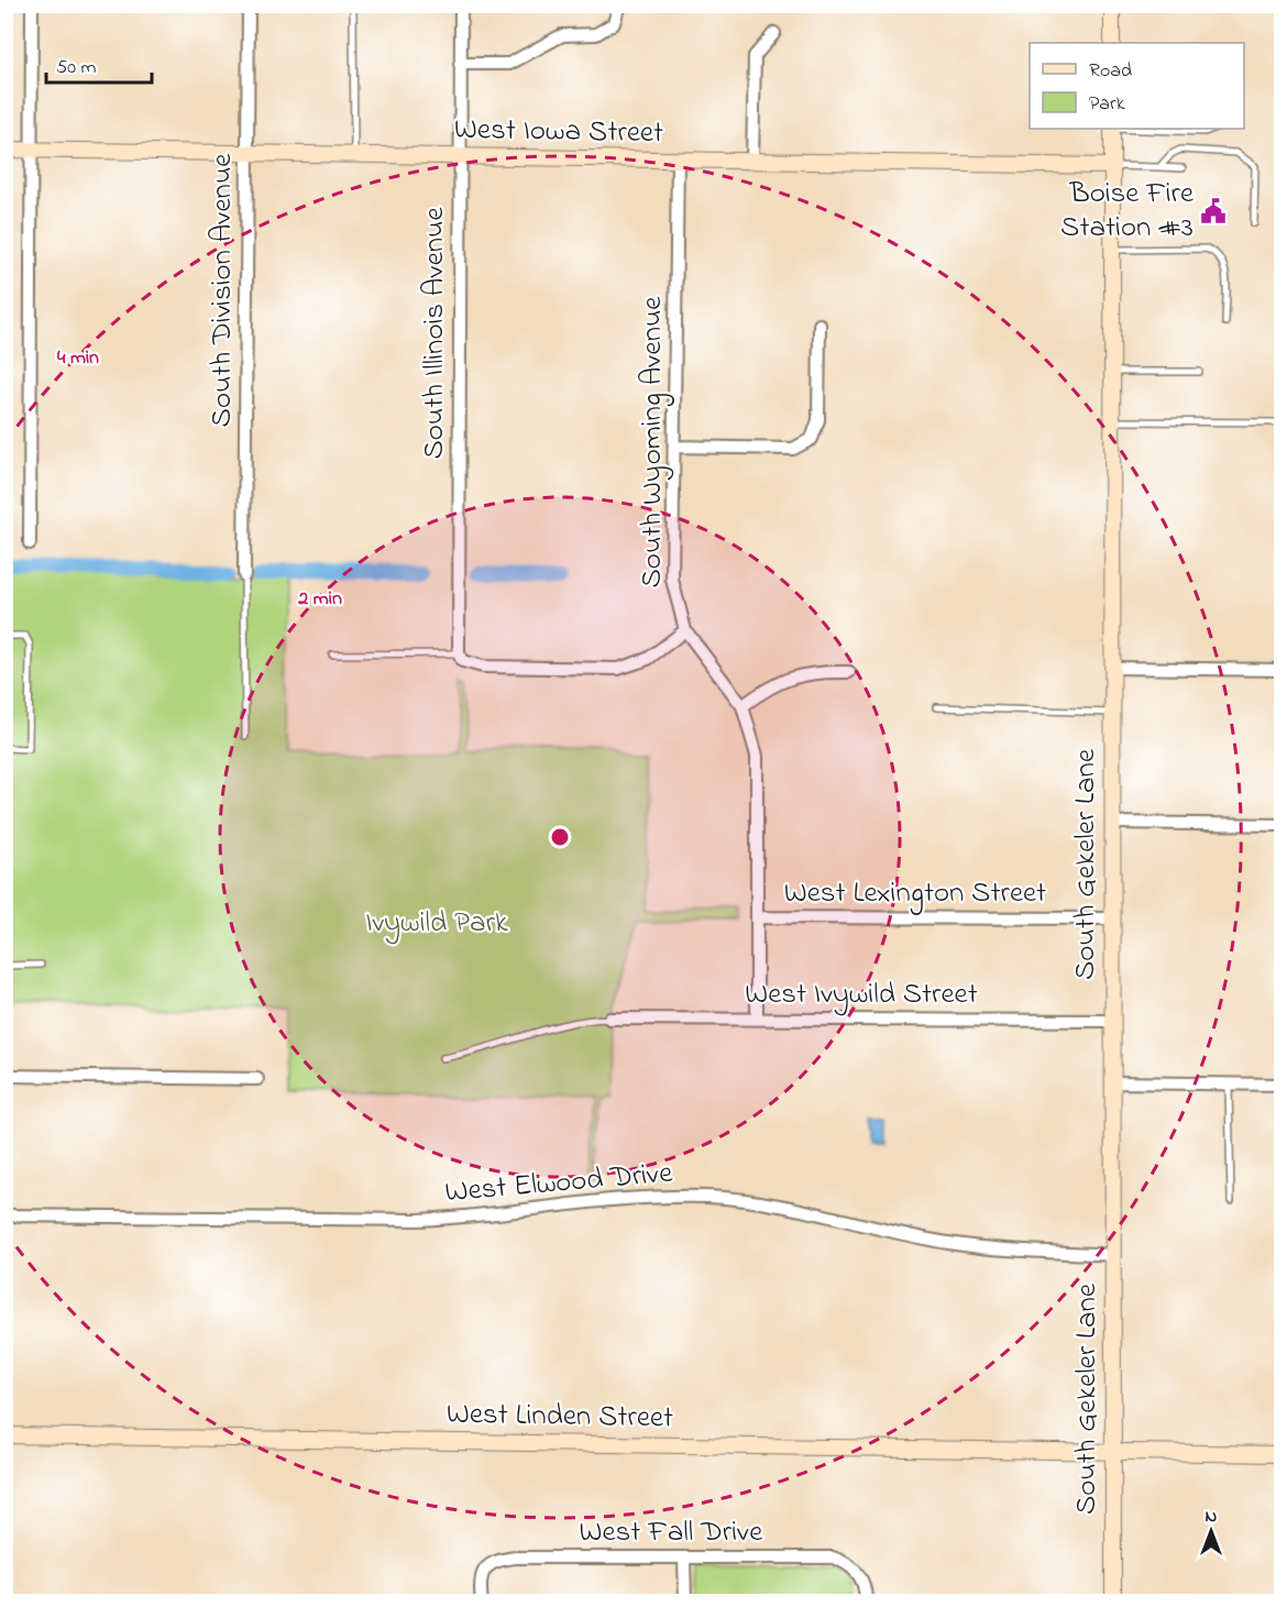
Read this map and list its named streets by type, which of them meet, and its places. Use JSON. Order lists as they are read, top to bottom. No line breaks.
{"streets":{"street":["West Iowa Street","South Division Avenue","South Illinois Avenue","South Wyoming Avenue","South Gekeler Lane","West Lexington Street","West Ivywild Street","West Elwood Drive","West Linden Street","West Fall Drive"]},"crossings":[["West Iowa Street","South Division Avenue"],["West Iowa Street","South Illinois Avenue"],["West Iowa Street","South Wyoming Avenue"],["West Iowa Street","South Gekeler Lane"],["South Wyoming Avenue","West Lexington Street"],["South Wyoming Avenue","West Ivywild Street"],["South Gekeler Lane","West Lexington Street"],["South Gekeler Lane","West Ivywild Street"],["South Gekeler Lane","West Elwood Drive"],["South Gekeler Lane","West Linden Street"]],"parks":["Ivywild Park"],"places":{"public building":["Boise Fire Station #3"]},"legend":["Road","Park"],"scale_bar":"50 m","north":"top","rings":["4 min","2 min"]}
